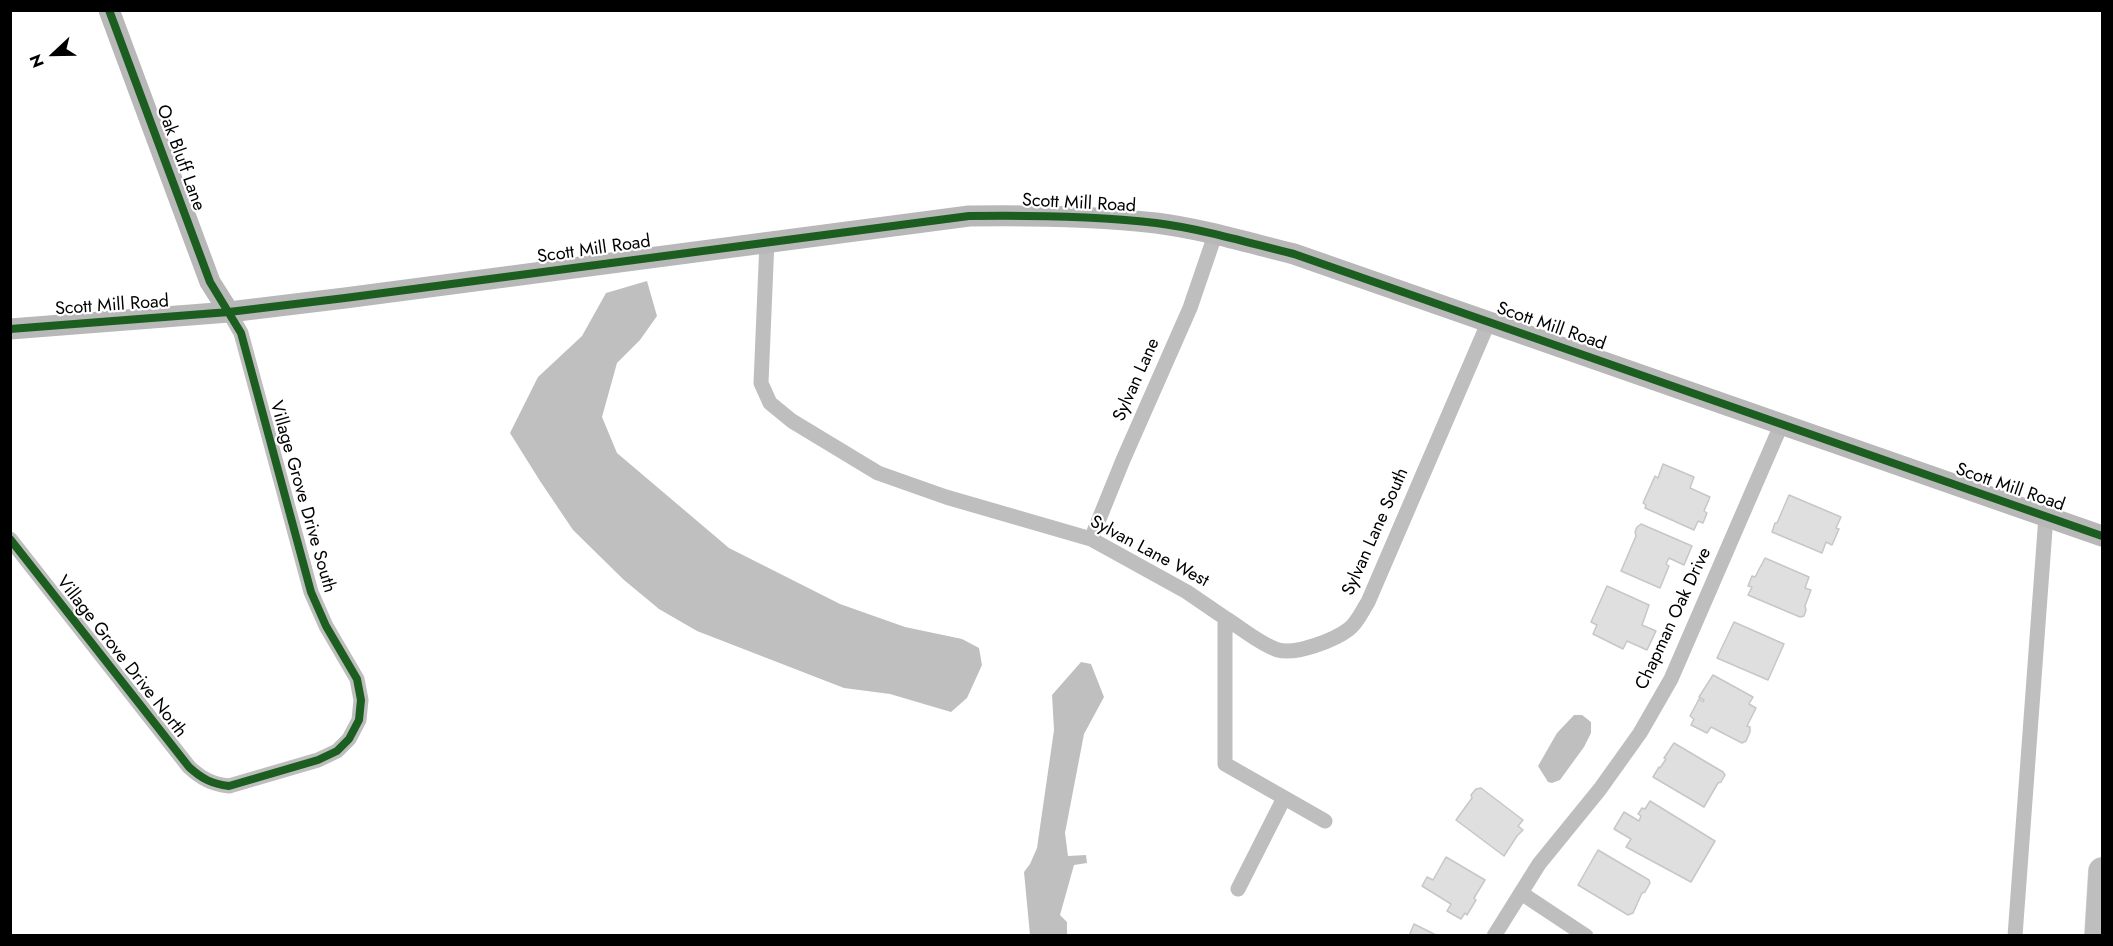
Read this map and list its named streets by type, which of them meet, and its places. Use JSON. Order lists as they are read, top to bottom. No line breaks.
{"streets":{"street":["Oak Bluff Lane","Scott Mill Road","Sylvan Lane","Village Grove Drive South","Sylvan Lane South","Sylvan Lane West","Chapman Oak Drive","Village Grove Drive North"]},"crossings":[["Oak Bluff Lane","Scott Mill Road"],["Oak Bluff Lane","Village Grove Drive South"],["Scott Mill Road","Sylvan Lane"],["Scott Mill Road","Village Grove Drive South"],["Scott Mill Road","Sylvan Lane South"],["Scott Mill Road","Sylvan Lane West"],["Scott Mill Road","Chapman Oak Drive"],["Sylvan Lane","Sylvan Lane West"],["Village Grove Drive South","Village Grove Drive North"],["Sylvan Lane South","Sylvan Lane West"]],"north":"left"}
